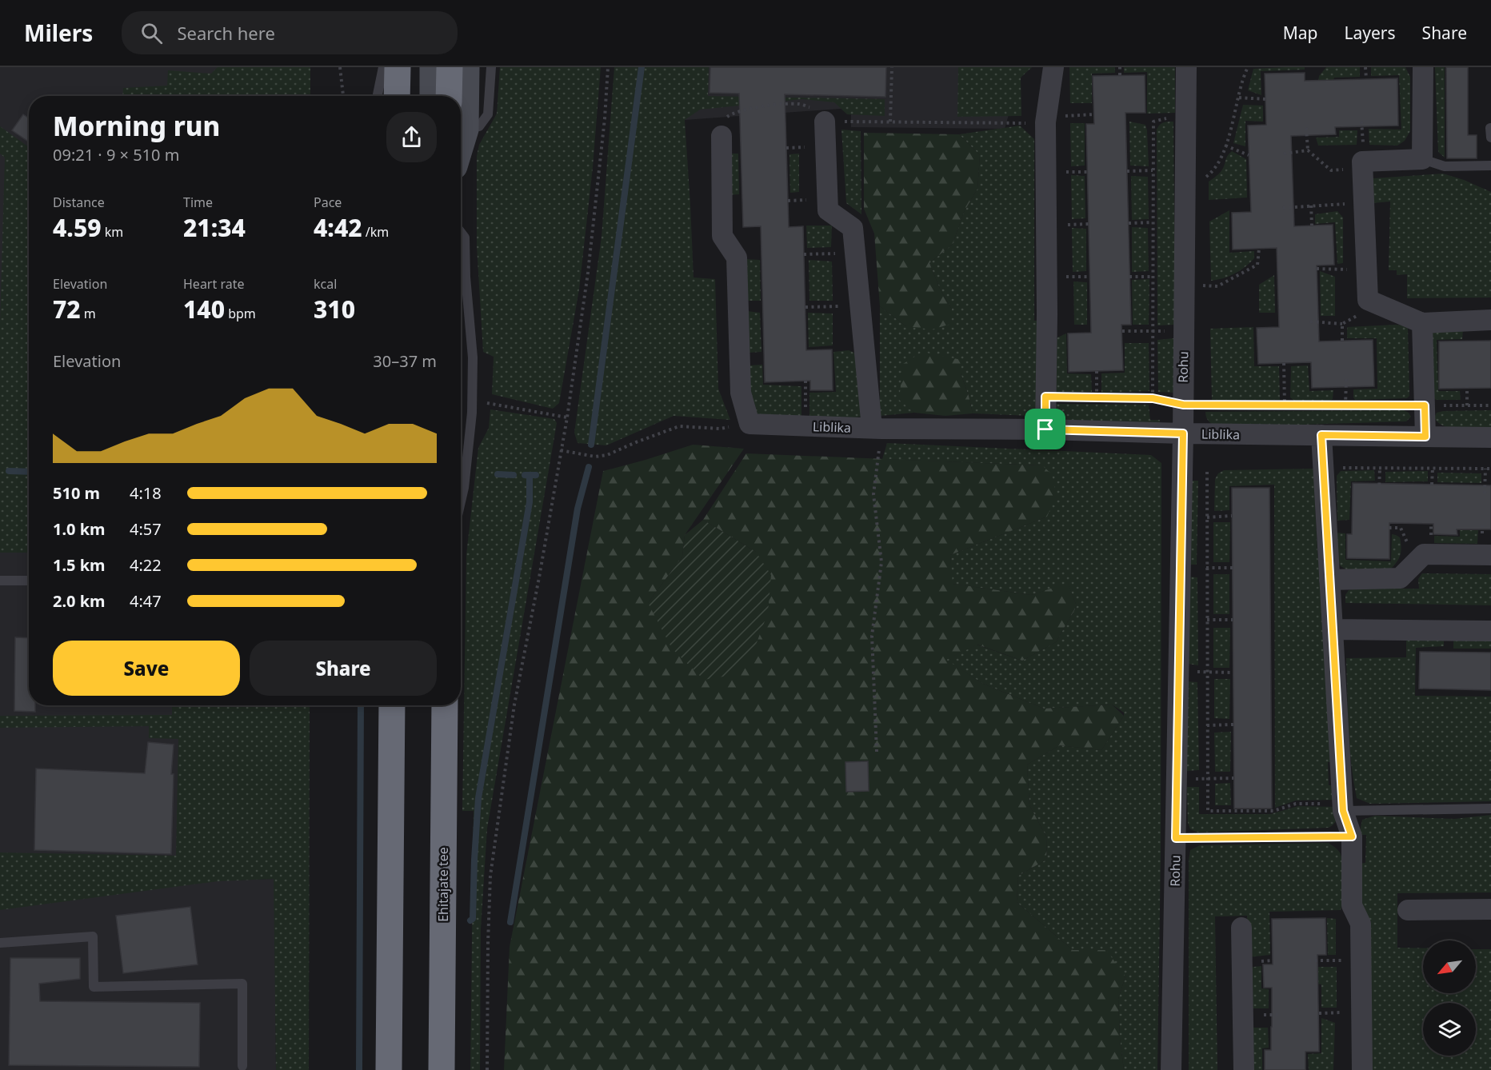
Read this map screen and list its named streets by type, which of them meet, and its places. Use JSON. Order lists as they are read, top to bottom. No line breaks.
{"streets":{"highway":["Ehitajate tee"],"street":["Rohu","Liblika"]},"crossings":[["Rohu","Liblika"]],"north":"bottom left","page":{"header":"Milers","search":"Search here","nav":["Map","Layers","Share"],"heading":["Morning run","09:21 · 9 × 510 m"],"stats":[["Distance","4.59 km"],["Time","21:34"],["Pace","4:42 /km"],["Elevation","72 m"],["Heart rate","140 bpm"],["kcal","310"]],"chart":["Elevation","30–37 m"],"list":[{"name":"510 m","note":"4:18"},{"name":"1.0 km","note":"4:57"},{"name":"1.5 km","note":"4:22"},{"name":"2.0 km","note":"4:47"}],"buttons":["Save","Share"]}}
